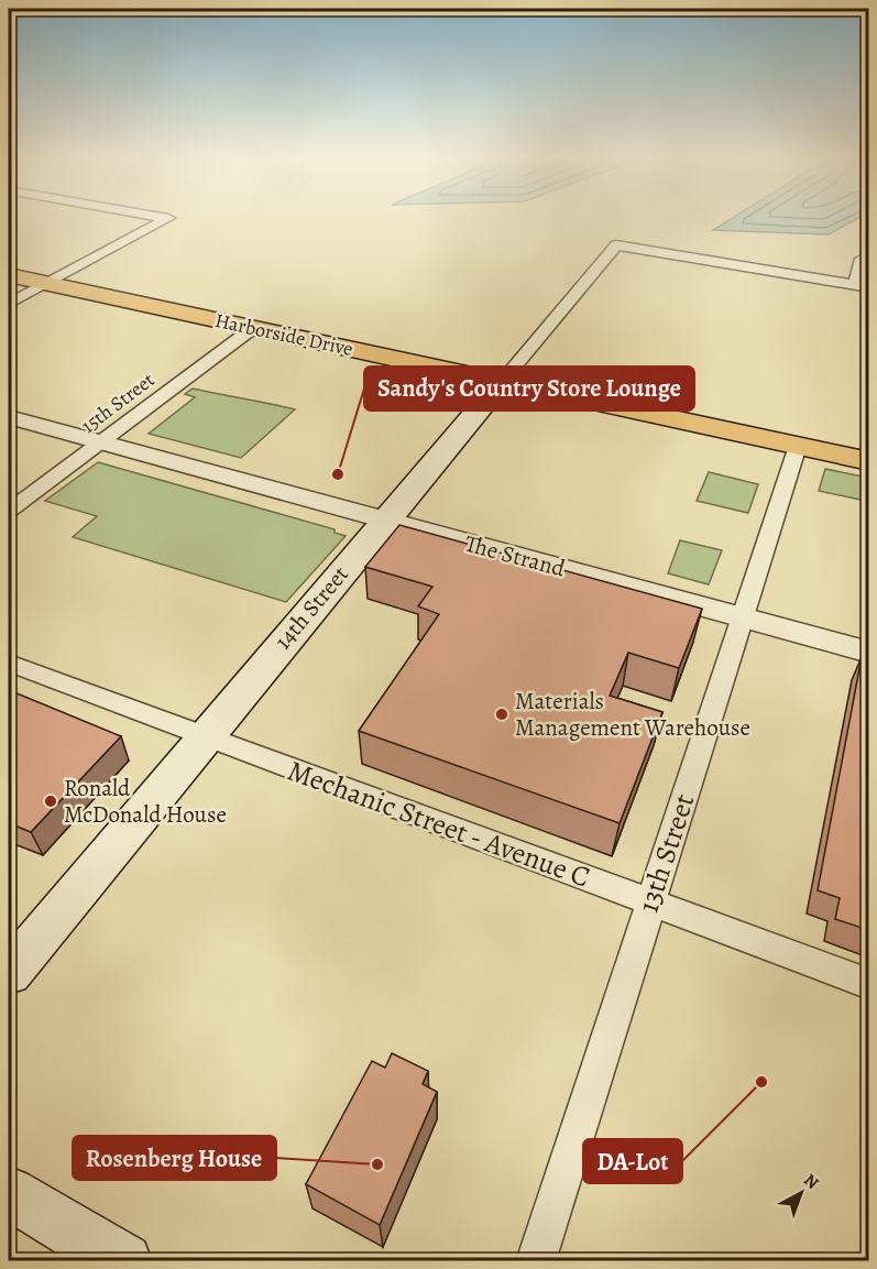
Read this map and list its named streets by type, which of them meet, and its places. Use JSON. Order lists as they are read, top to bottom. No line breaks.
{"streets":{"main road":["Harborside Drive","14th Street"],"street":["15th Street","The Strand","Mechanic Street - Avenue C","13th Street"]},"crossings":[["Harborside Drive","15th Street"],["Harborside Drive","14th Street"],["Harborside Drive","13th Street"],["15th Street","The Strand"],["The Strand","14th Street"],["The Strand","13th Street"],["14th Street","Mechanic Street - Avenue C"],["Mechanic Street - Avenue C","13th Street"]],"places":["Sandy's Country Store Lounge","Materials Management Warehouse","Ronald McDonald House","DA-Lot","Rosenberg House"],"north":"top right"}
